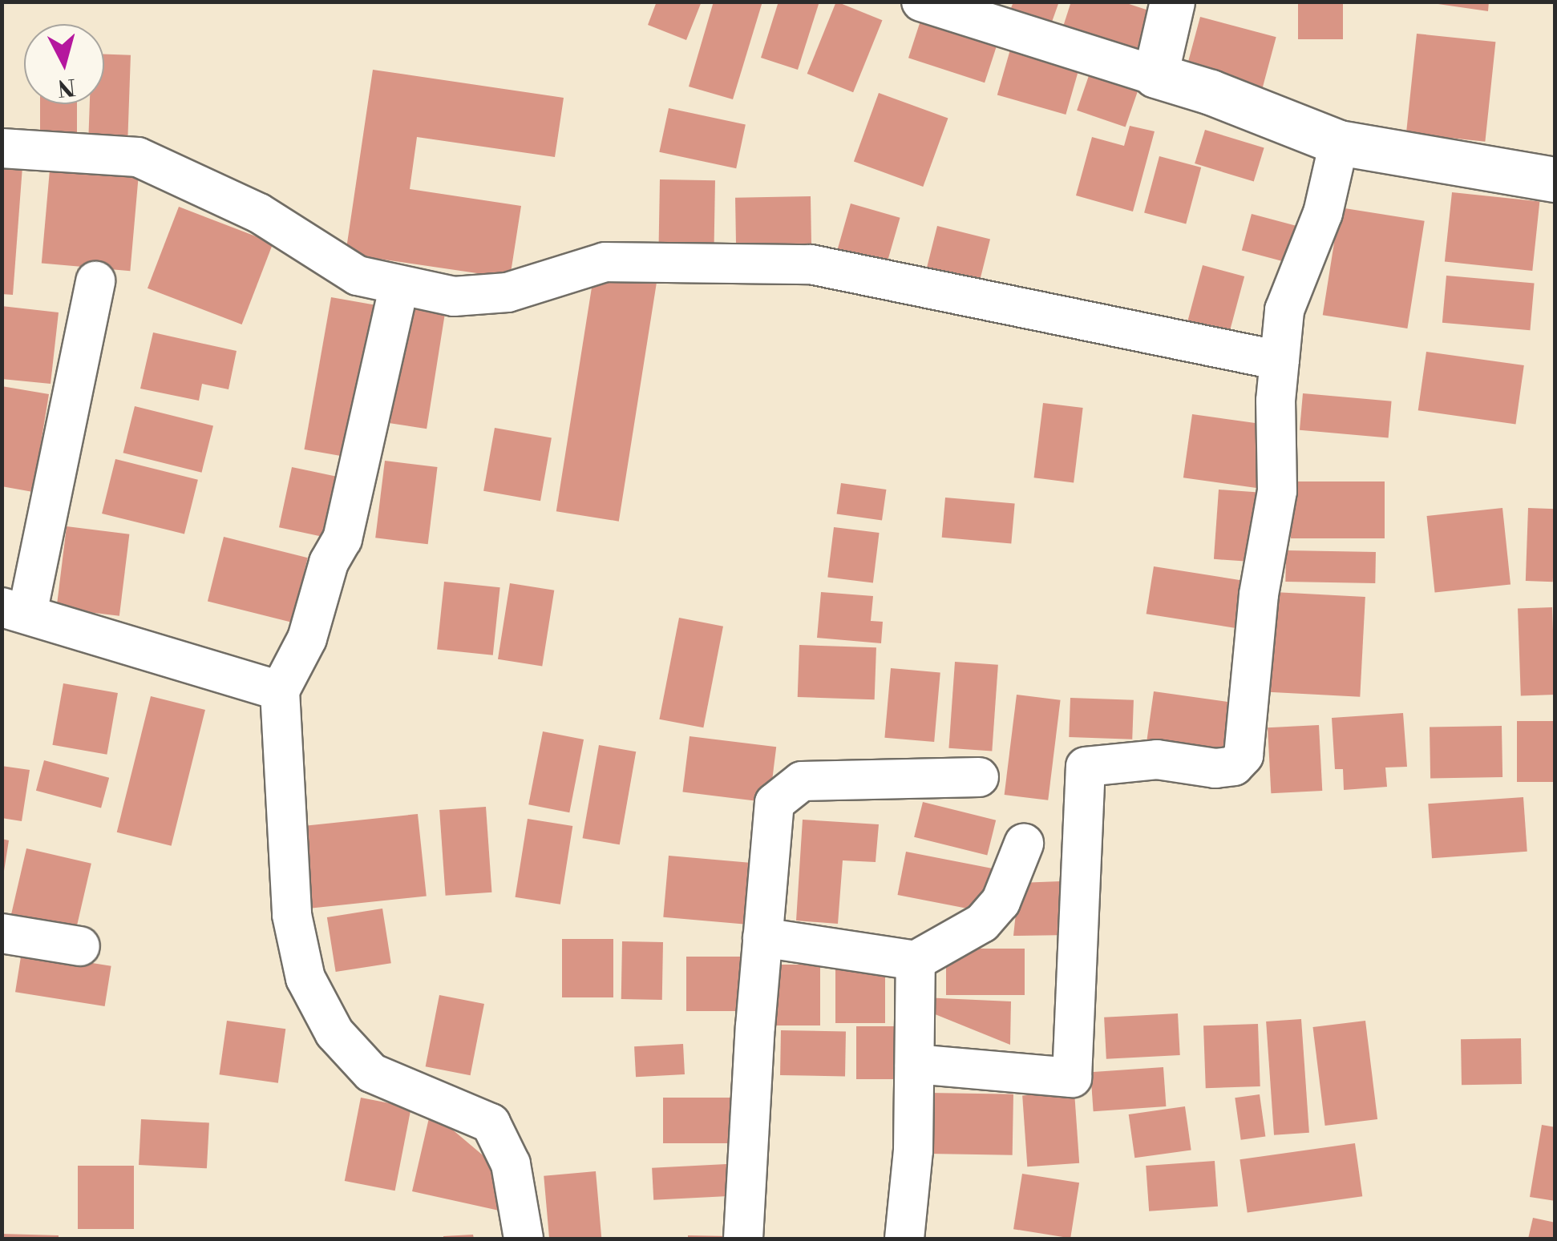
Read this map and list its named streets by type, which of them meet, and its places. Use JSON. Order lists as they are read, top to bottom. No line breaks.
{"north":"bottom"}
